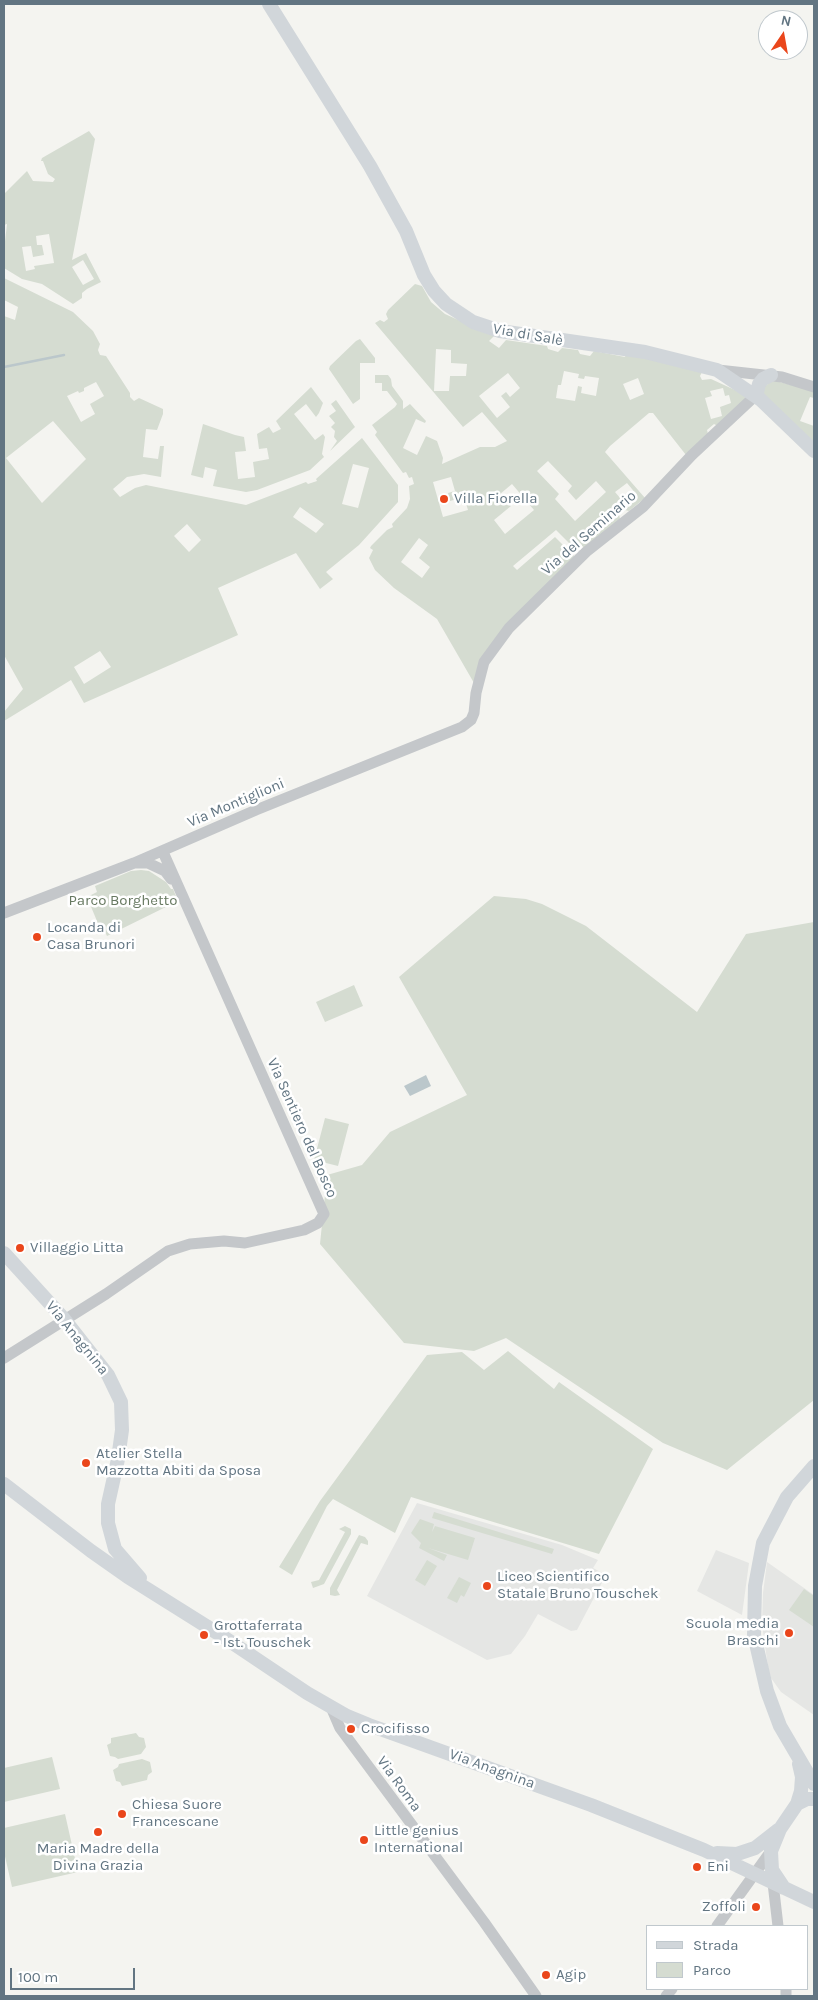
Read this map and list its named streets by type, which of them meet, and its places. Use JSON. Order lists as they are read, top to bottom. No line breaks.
{"streets":{"main road":["Via di Salè","Via Anagnina"],"street":["Via del Seminario","Via Montiglioni","Via Sentiero del Bosco","Via Roma"]},"crossings":[["Via di Salè","Via del Seminario"],["Via del Seminario","Via Montiglioni"],["Via Montiglioni","Via Sentiero del Bosco"],["Via Sentiero del Bosco","Via Anagnina"],["Via Anagnina","Via Roma"]],"parks":["Parco Borghetto"],"places":["Villa Fiorella","Locanda di Casa Brunori","Villaggio Litta","Atelier Stella Mazzotta Abiti da Sposa","Liceo Scientifico Statale Bruno Touschek","Scuola media Braschi","Grottaferrata - Ist. Touschek","Crocifisso","Chiesa Suore Francescane","Maria Madre della Divina Grazia","Little genius International","Eni","Zoffoli","Agip"],"legend":["Strada","Parco"],"scale_bar":"100 m","north":"top"}
